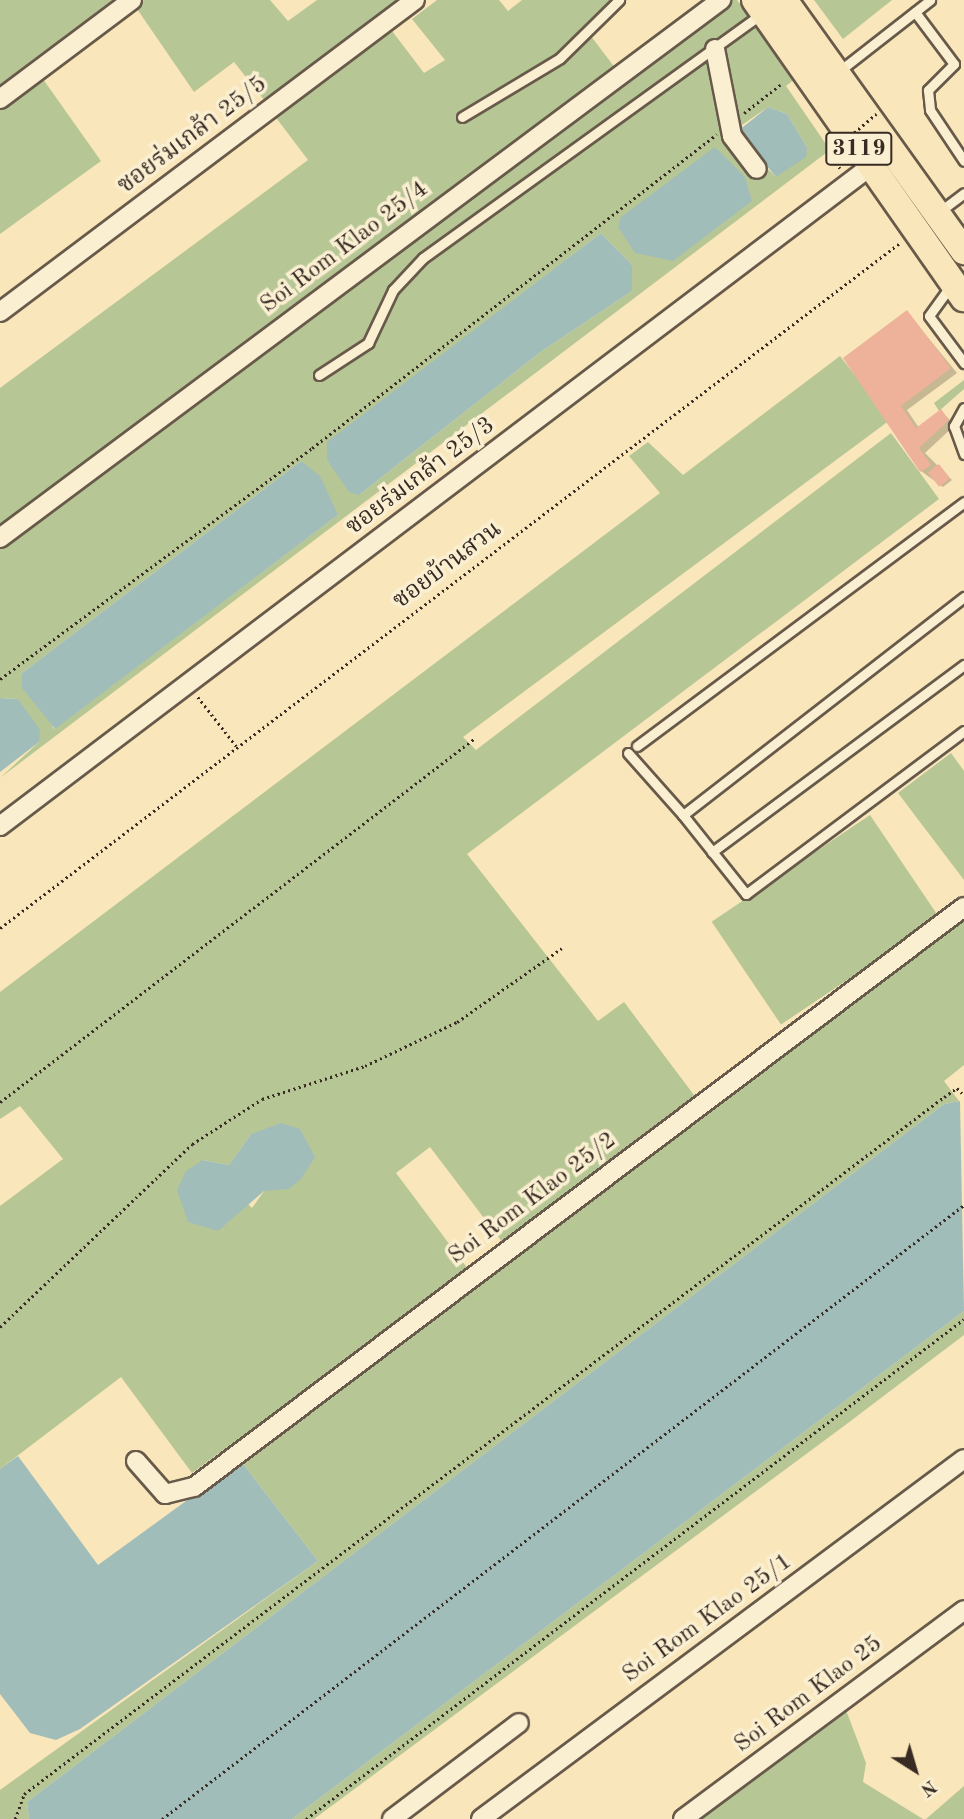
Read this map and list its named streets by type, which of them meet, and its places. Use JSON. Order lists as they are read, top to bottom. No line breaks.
{"streets":{"main road":["3119"],"street":["ซอยร่มเกล้า 25/5","Soi Rom Klao 25/4","ซอยร่มเกล้า 25/3","Soi Rom Klao 25/2","Soi Rom Klao 25/1","Soi Rom Klao 25"],"path":["ซอยบ้านสวน"]},"crossings":[["3119","ซอยร่มเกล้า 25/3"],["3119","ซอยบ้านสวน"]],"north":"bottom right"}
